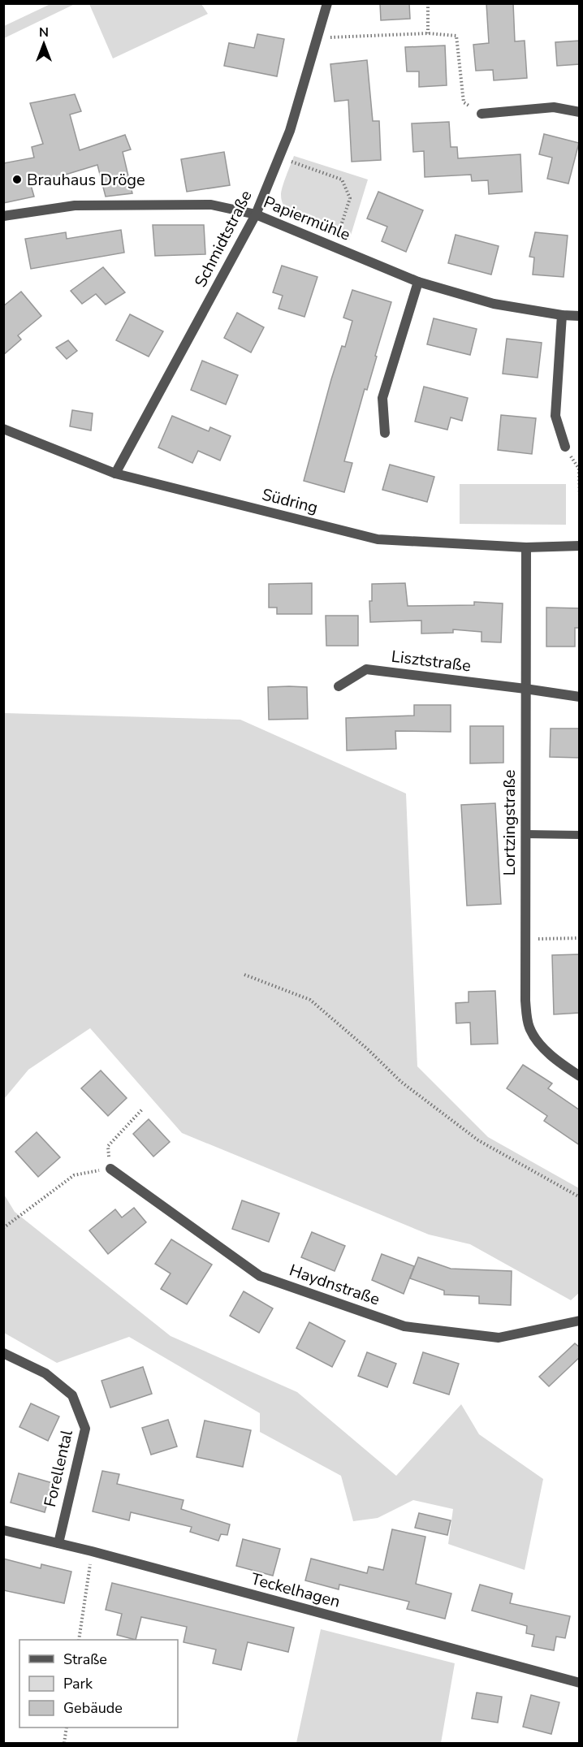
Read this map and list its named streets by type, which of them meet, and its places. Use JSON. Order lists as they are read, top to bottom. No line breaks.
{"streets":{"street":["Papiermühle","Schmidtstraße","Südring","Lisztstraße","Lortzingstraße","Haydnstraße","Forellental","Teckelhagen"]},"crossings":[["Papiermühle","Schmidtstraße"],["Schmidtstraße","Südring"],["Südring","Lortzingstraße"],["Lisztstraße","Lortzingstraße"],["Forellental","Teckelhagen"]],"places":["Brauhaus Dröge"],"legend":["Straße","Park","Gebäude"],"north":"top"}
